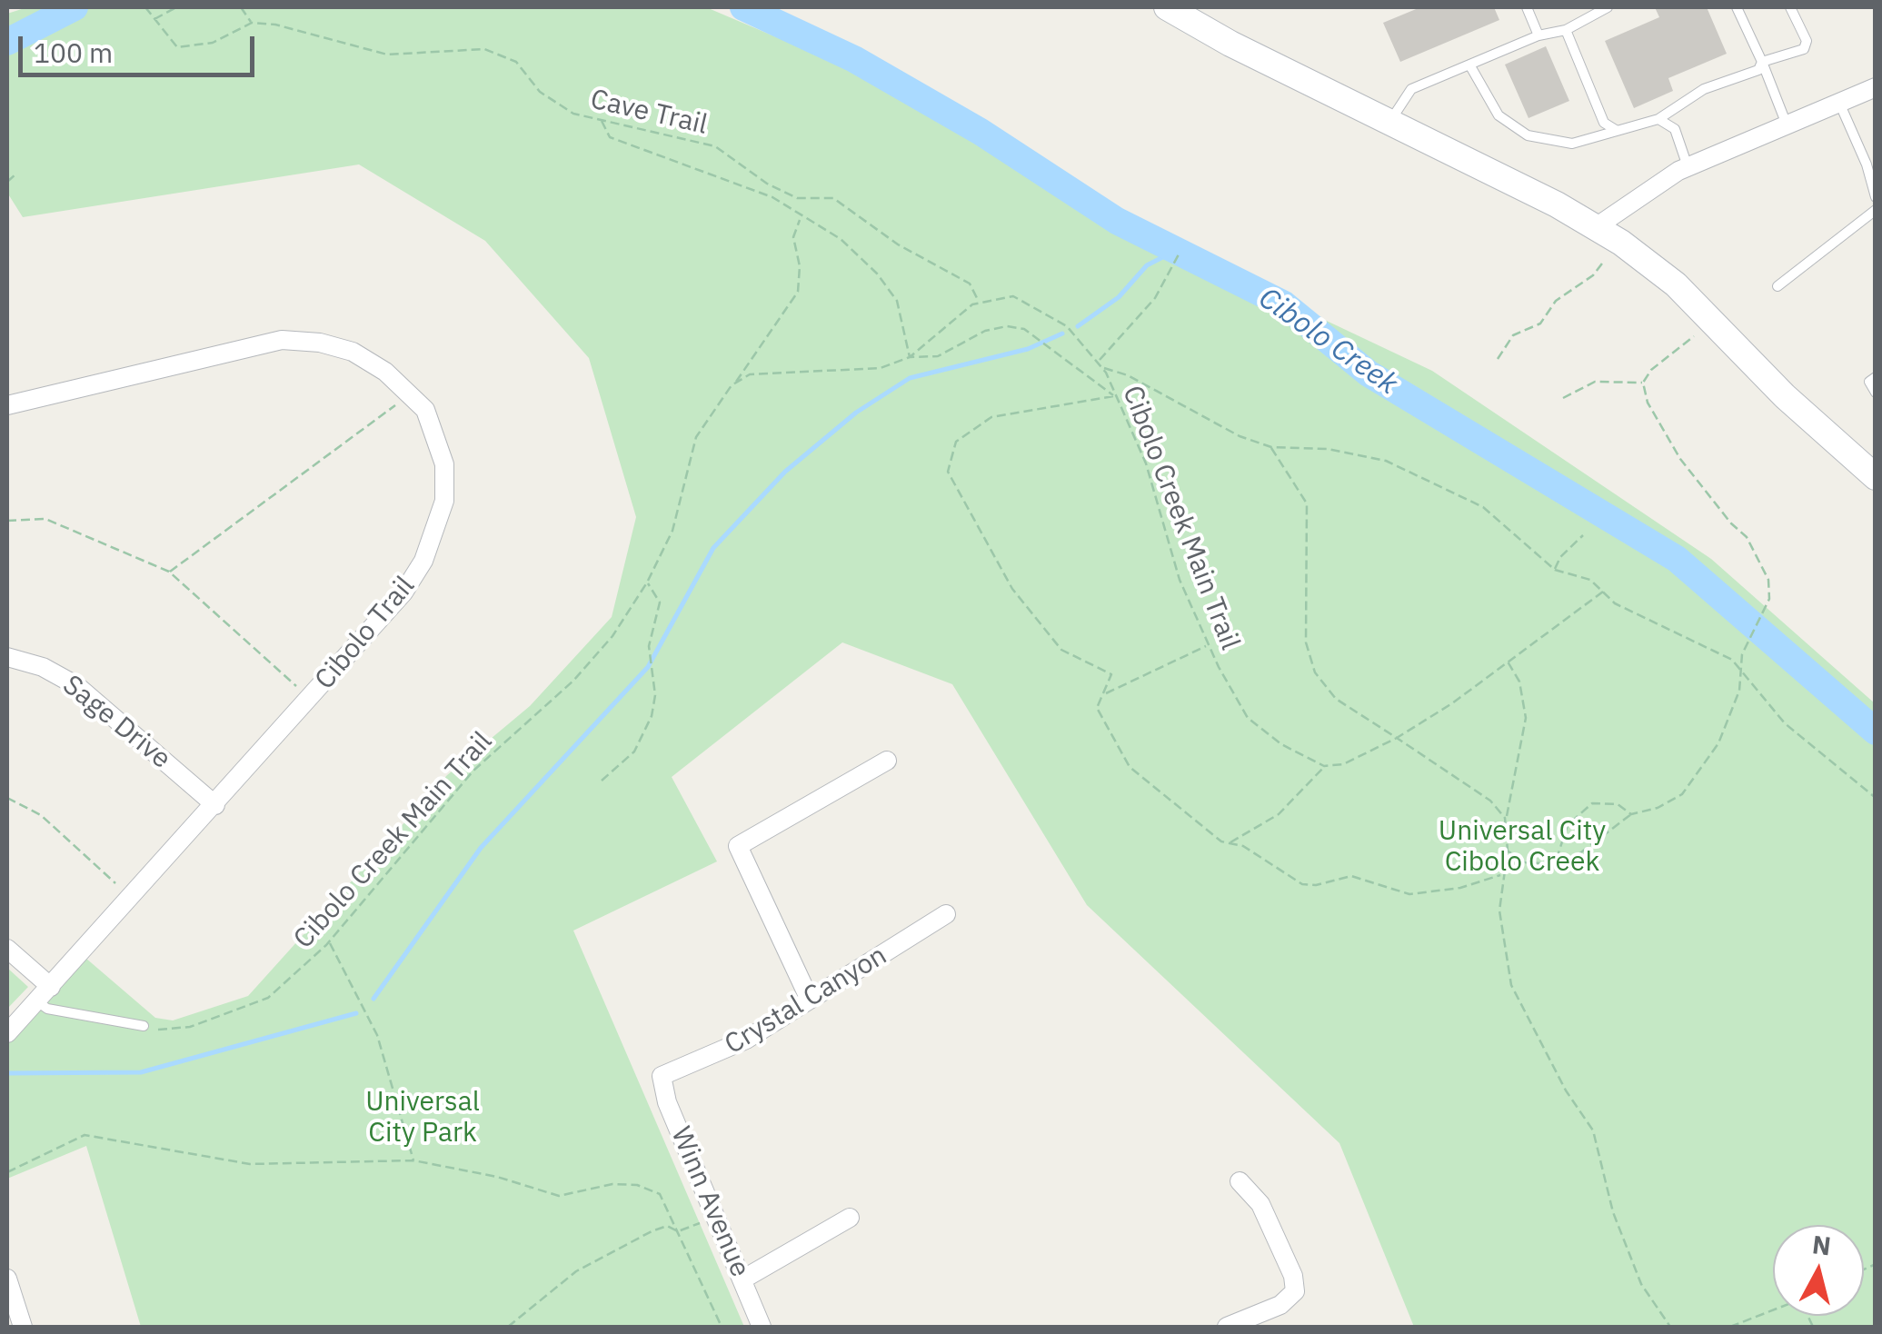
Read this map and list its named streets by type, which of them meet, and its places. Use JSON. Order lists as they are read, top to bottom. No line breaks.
{"streets":{"street":["Cibolo Trail","Sage Drive","Crystal Canyon","Winn Avenue"],"path":["Cave Trail","Cibolo Creek Main Trail"]},"crossings":[["Cave Trail","Cibolo Creek Main Trail"],["Cibolo Trail","Sage Drive"],["Crystal Canyon","Winn Avenue"]],"water":["Cibolo Creek"],"parks":["Universal City Cibolo Creek","Universal City Park"],"scale_bar":"100 m","north":"top"}
